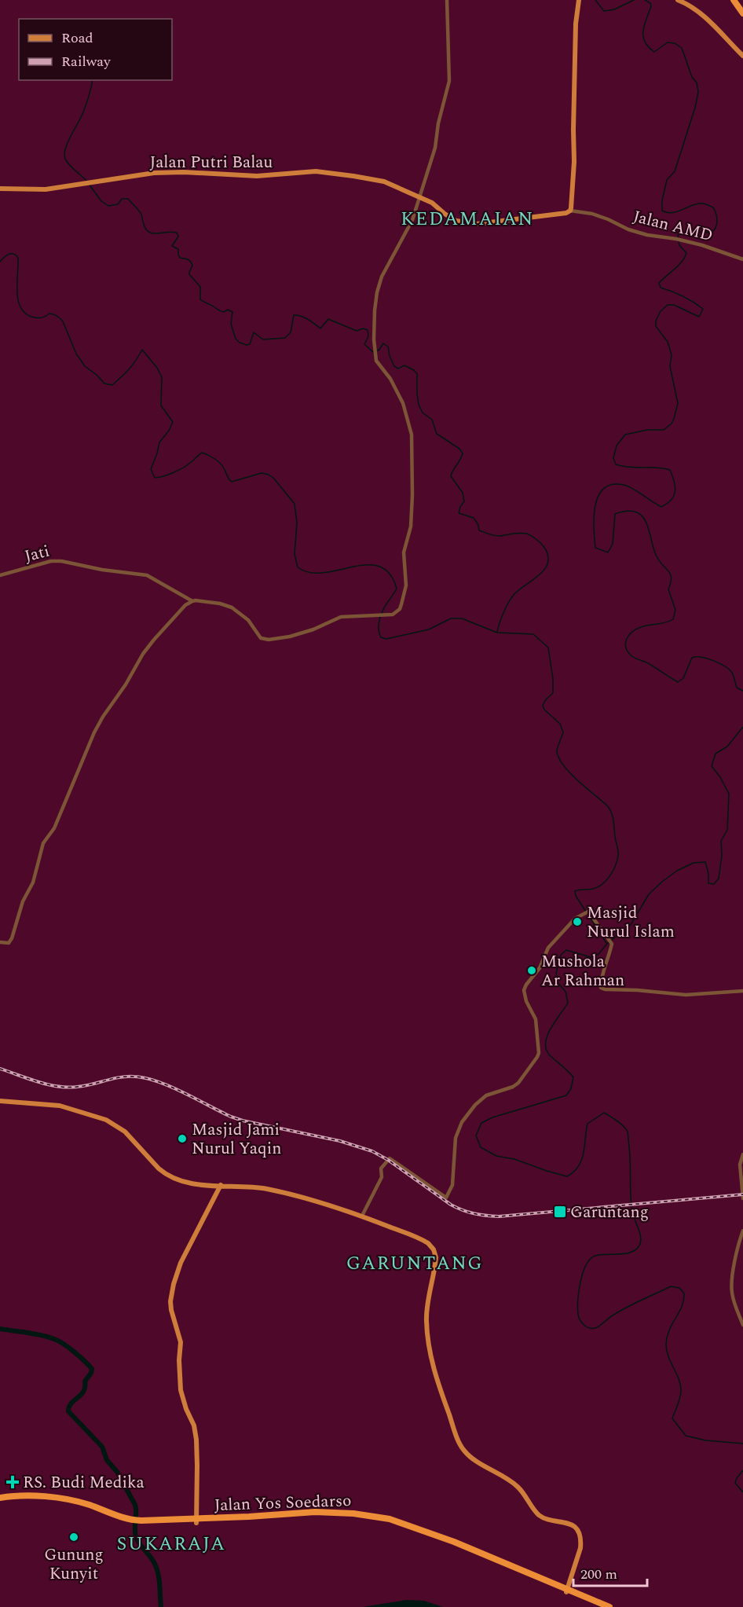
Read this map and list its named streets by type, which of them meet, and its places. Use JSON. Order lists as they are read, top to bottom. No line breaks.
{"streets":{"highway":["Jalan Yos Soedarso"],"main road":["Jalan Putri Balau"],"street":["Jalan AMD","Jati"]},"crossings":[["Jalan Putri Balau","Jalan AMD"]],"districts":["KEDAMAIAN","GARUNTANG","SUKARAJA"],"places":{"other":["Masjid Nurul Islam","Mushola Ar Rahman","Masjid Jami Nurul Yaqin","Gunung Kunyit"],"transit":["Garuntang"],"health":["RS. Budi Medika"]},"legend":["Road","Railway"],"scale_bar":"200 m"}
